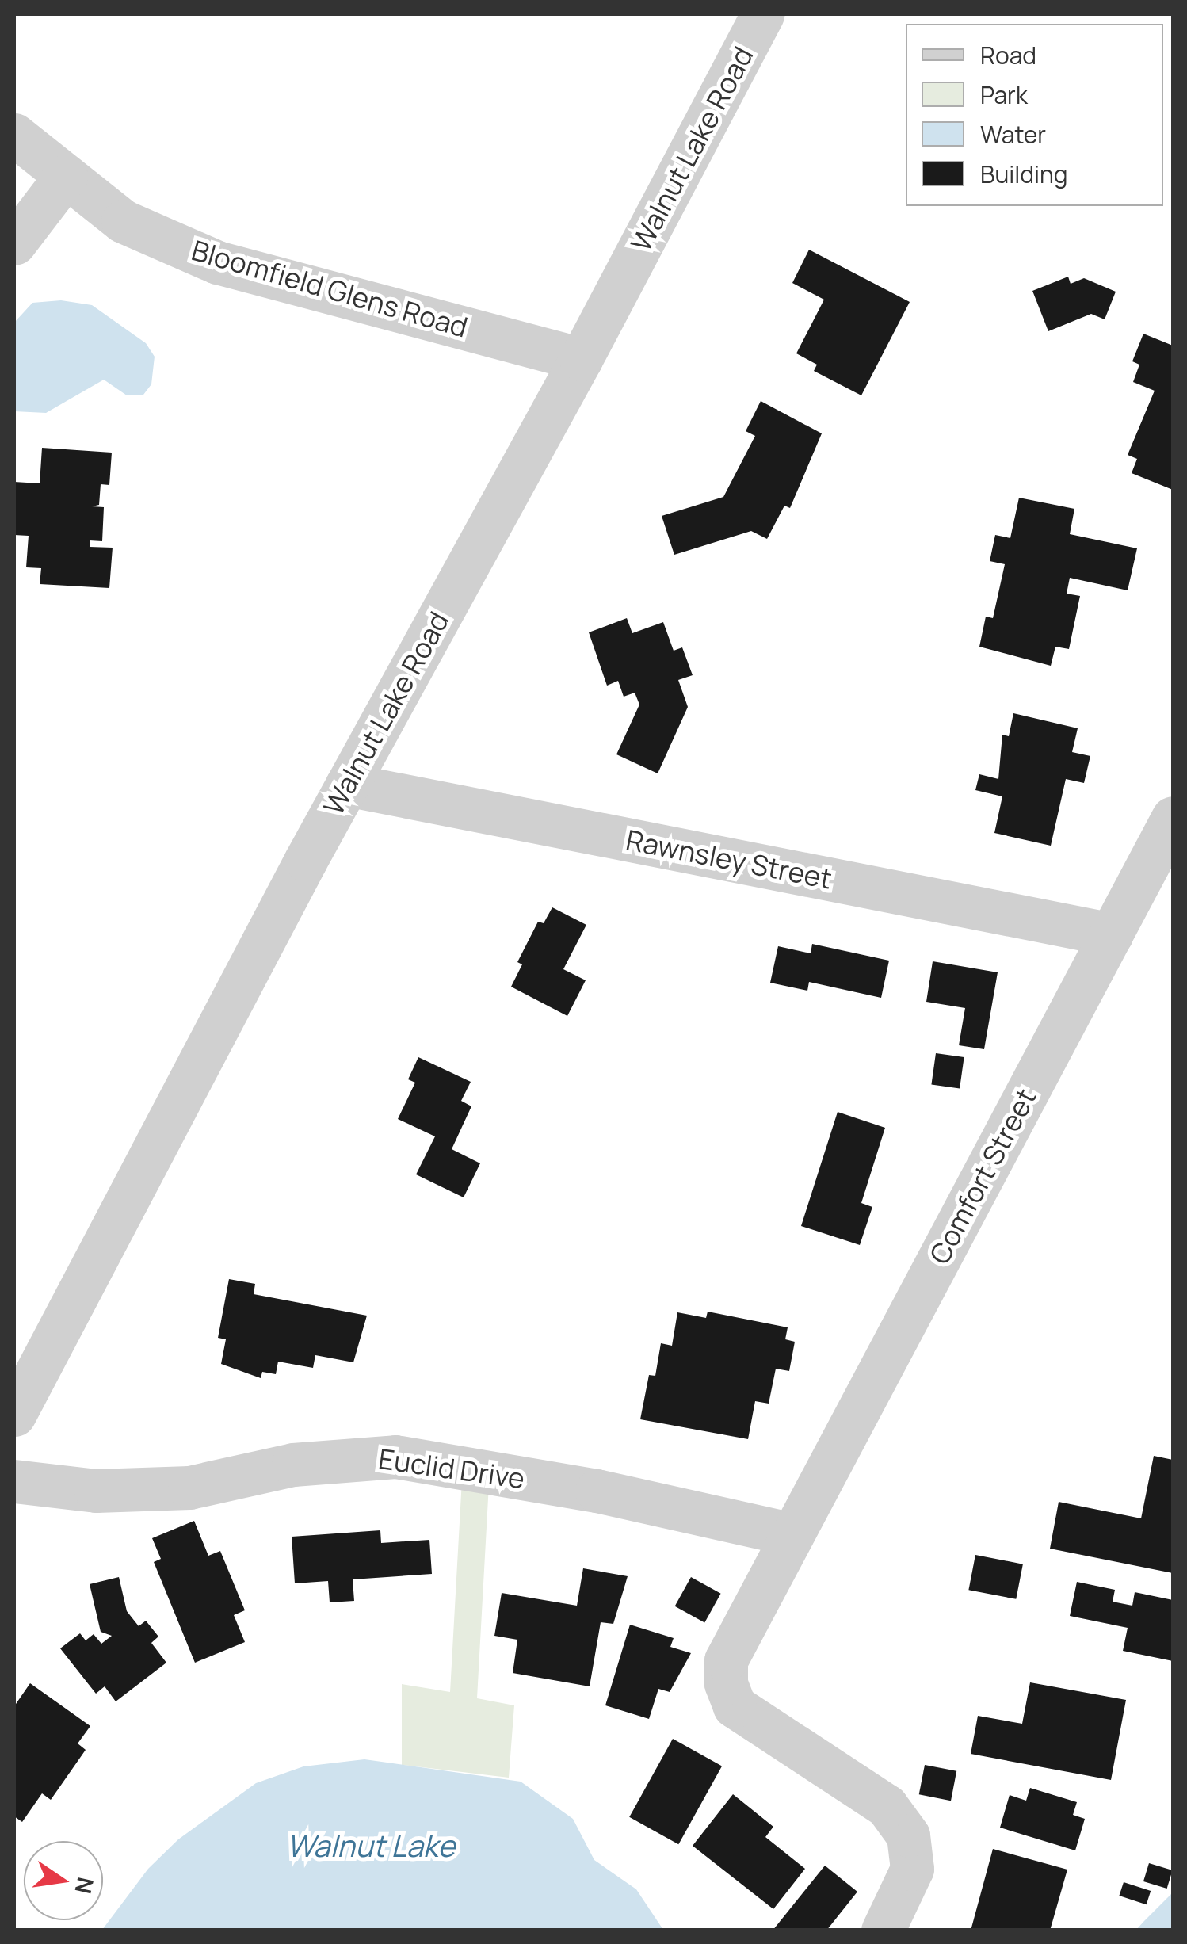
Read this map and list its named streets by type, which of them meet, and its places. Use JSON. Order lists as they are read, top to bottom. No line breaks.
{"streets":{"street":["Walnut Lake Road","Bloomfield Glens Road","Rawnsley Street","Comfort Street","Euclid Drive"]},"crossings":[["Walnut Lake Road","Bloomfield Glens Road"],["Walnut Lake Road","Rawnsley Street"],["Rawnsley Street","Comfort Street"],["Comfort Street","Euclid Drive"]],"water":["Walnut Lake"],"legend":["Road","Park","Water","Building"],"north":"right"}
